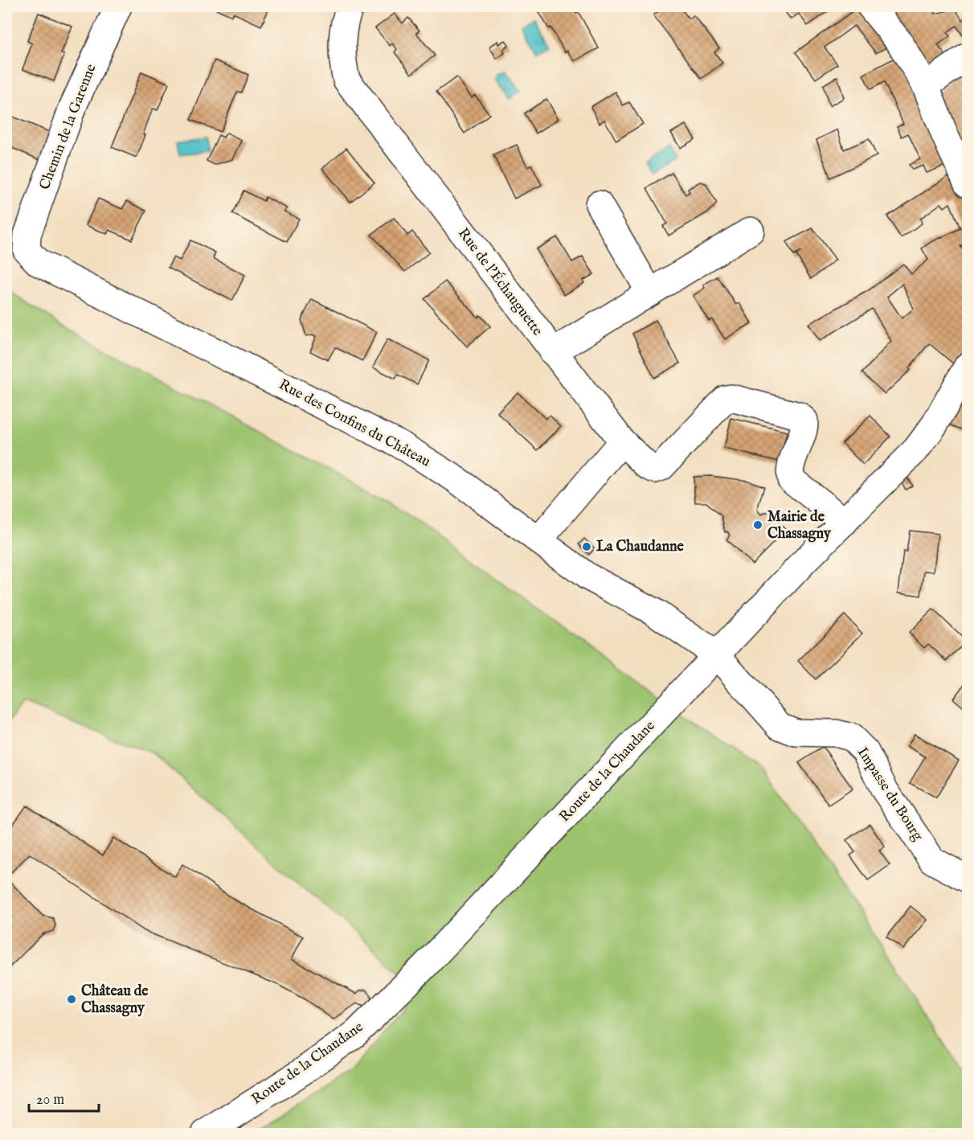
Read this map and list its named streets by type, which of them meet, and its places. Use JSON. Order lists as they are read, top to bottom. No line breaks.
{"streets":{"street":["Chemin de la Garenne","Rue de l'Échauguette","Rue des Confins du Château","Route de la Chaudane","Impasse du Bourg"]},"crossings":[["Chemin de la Garenne","Rue des Confins du Château"],["Rue de l'Échauguette","Route de la Chaudane"],["Rue des Confins du Château","Route de la Chaudane"],["Rue des Confins du Château","Impasse du Bourg"],["Route de la Chaudane","Impasse du Bourg"]],"places":["Mairie de Chassagny","La Chaudanne","Château de Chassagny"],"scale_bar":"20 m"}
